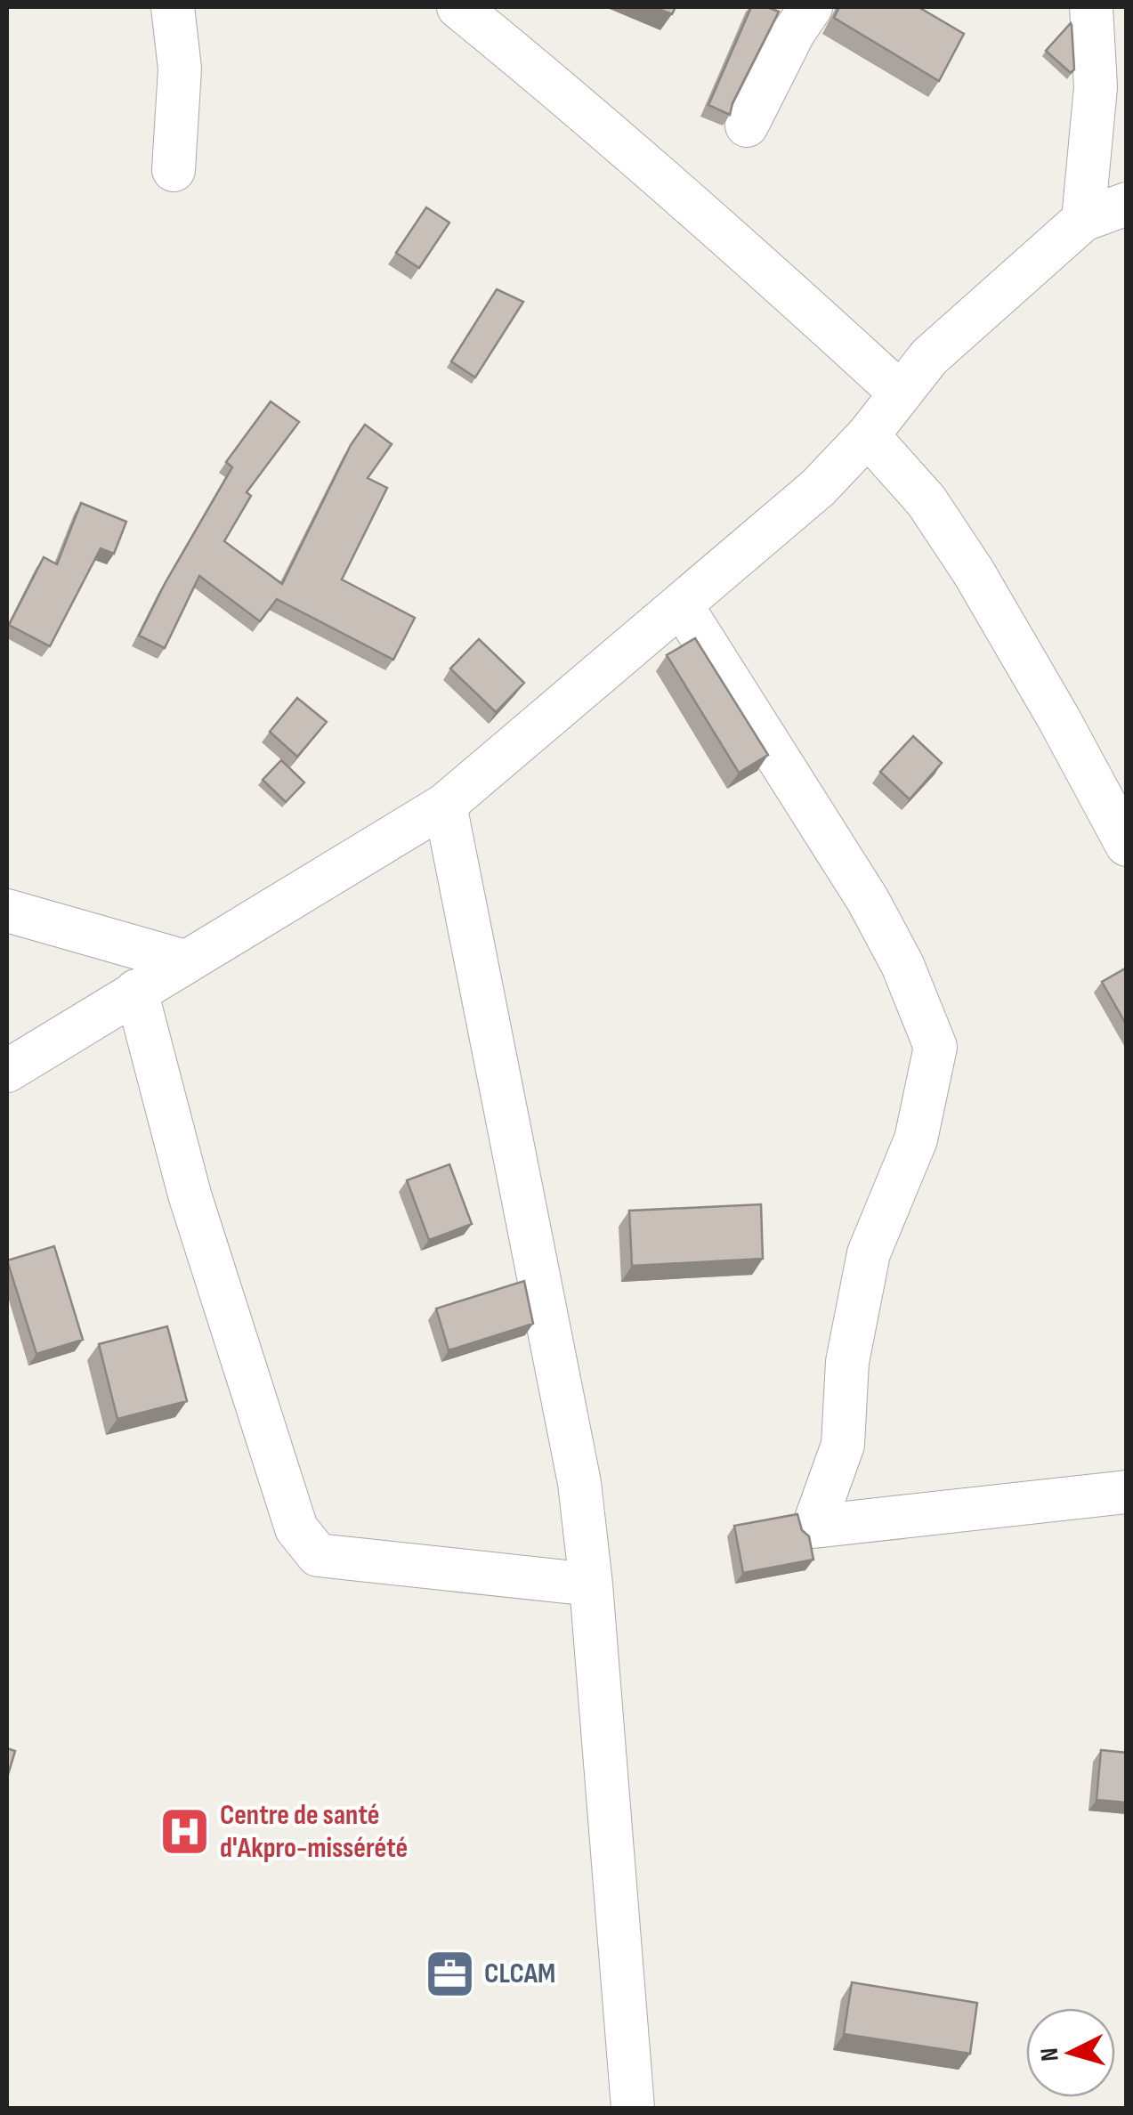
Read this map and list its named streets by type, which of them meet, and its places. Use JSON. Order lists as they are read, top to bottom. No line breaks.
{"places":{"hospital":["Centre de santé d'Akpro-missérété"],"office":["CLCAM"]},"north":"left"}
